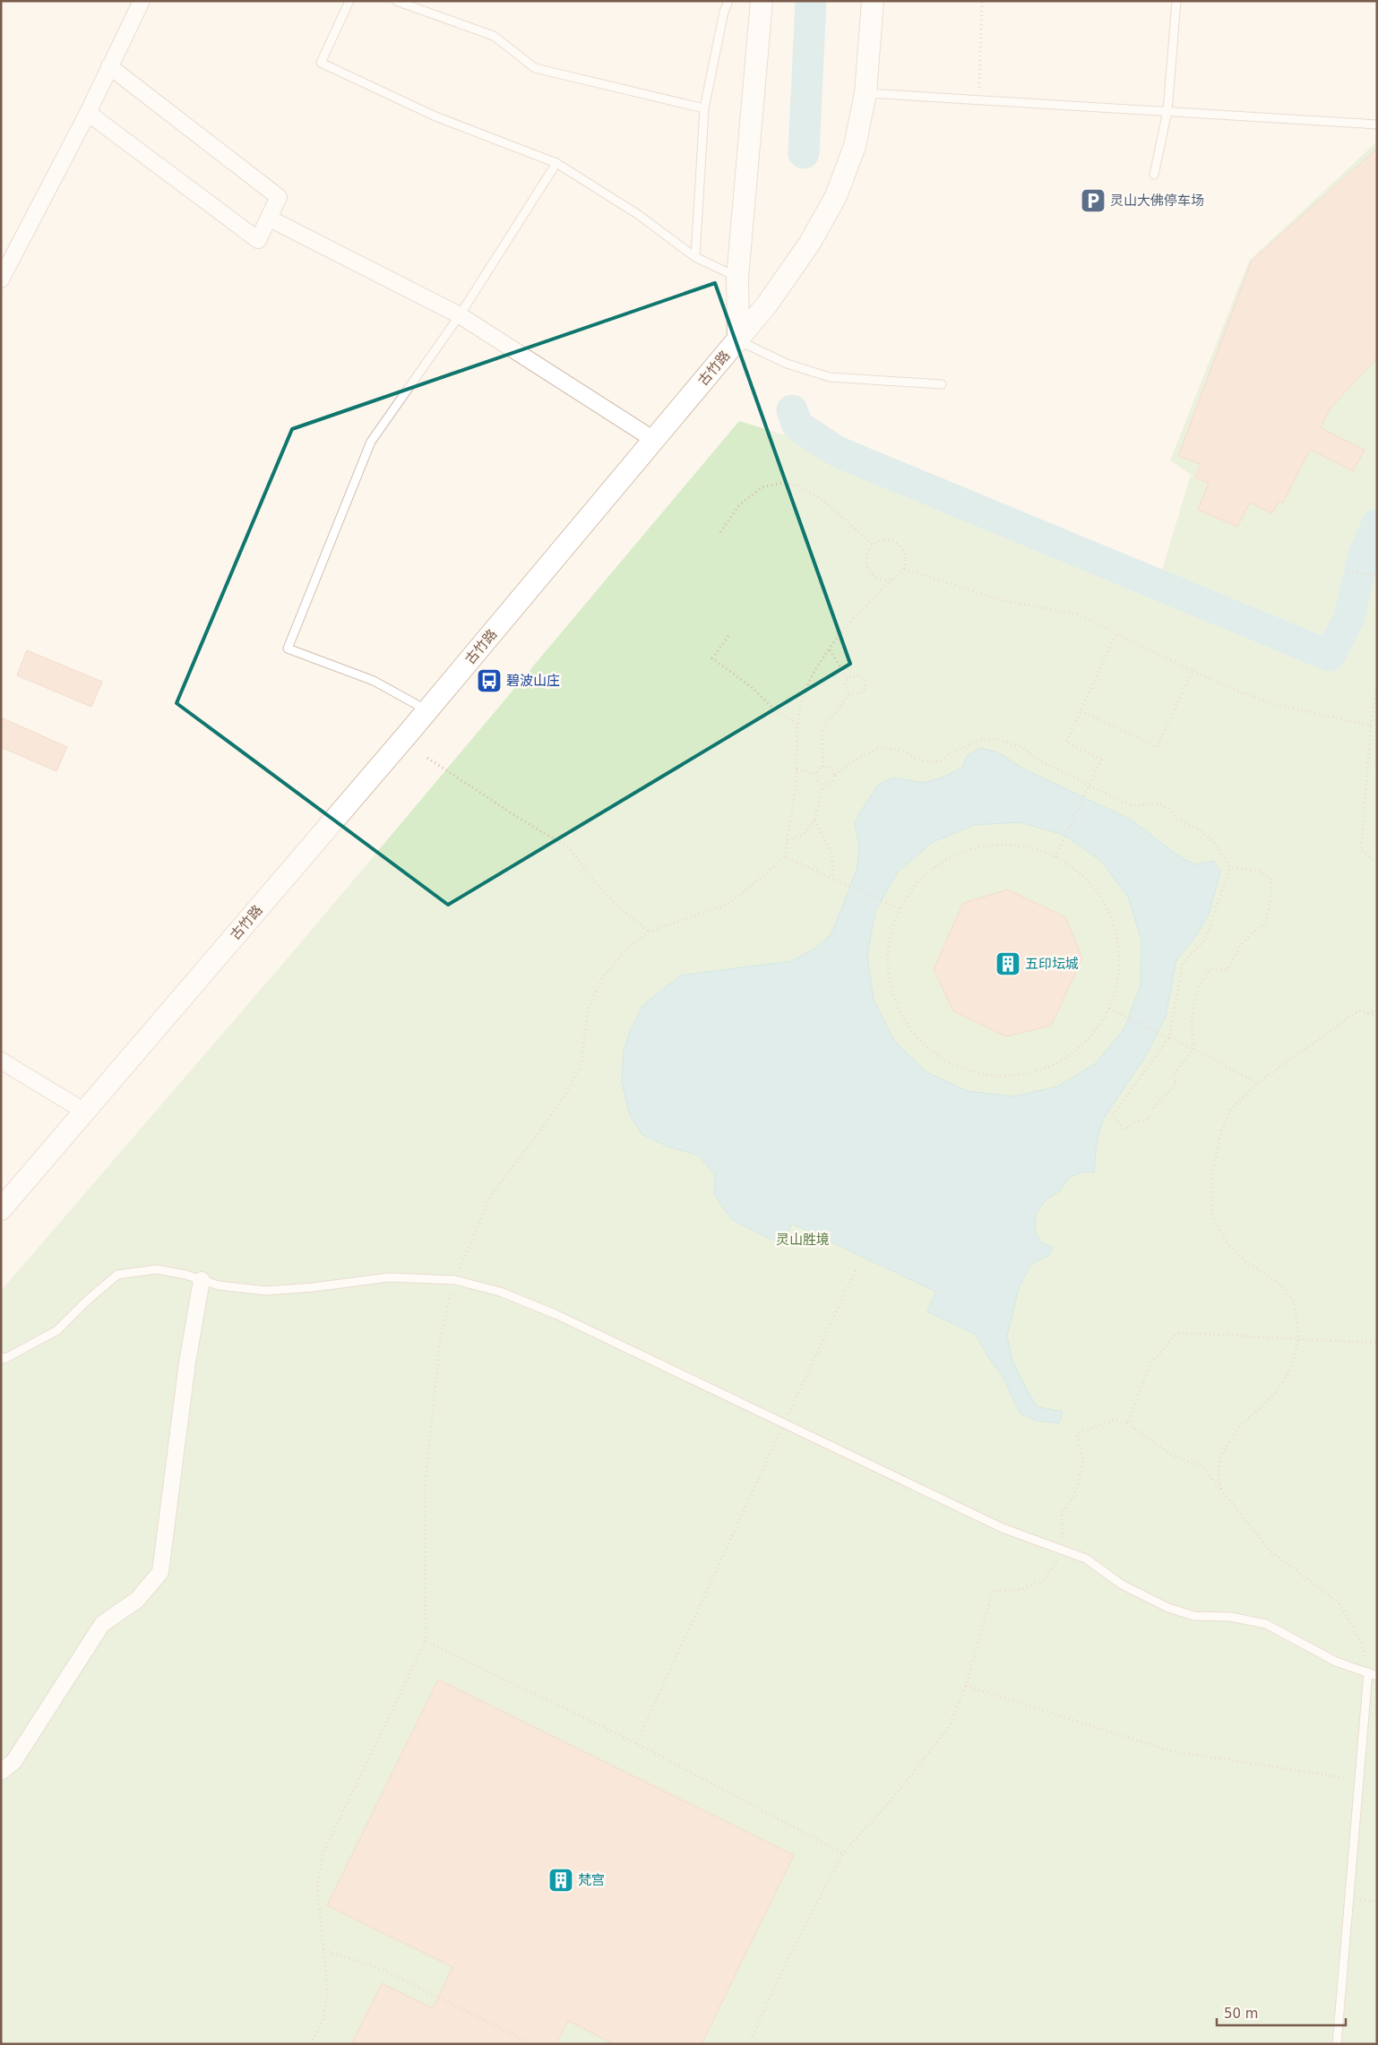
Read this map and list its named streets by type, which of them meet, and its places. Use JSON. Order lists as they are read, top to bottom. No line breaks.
{"streets":{"main road":["古竹路"]},"parks":["灵山胜境"],"places":{"parking":["灵山大佛停车场"],"bus stop":["碧波山庄"],"building":["五印坛城","梵宫"]},"scale_bar":"50 m"}
